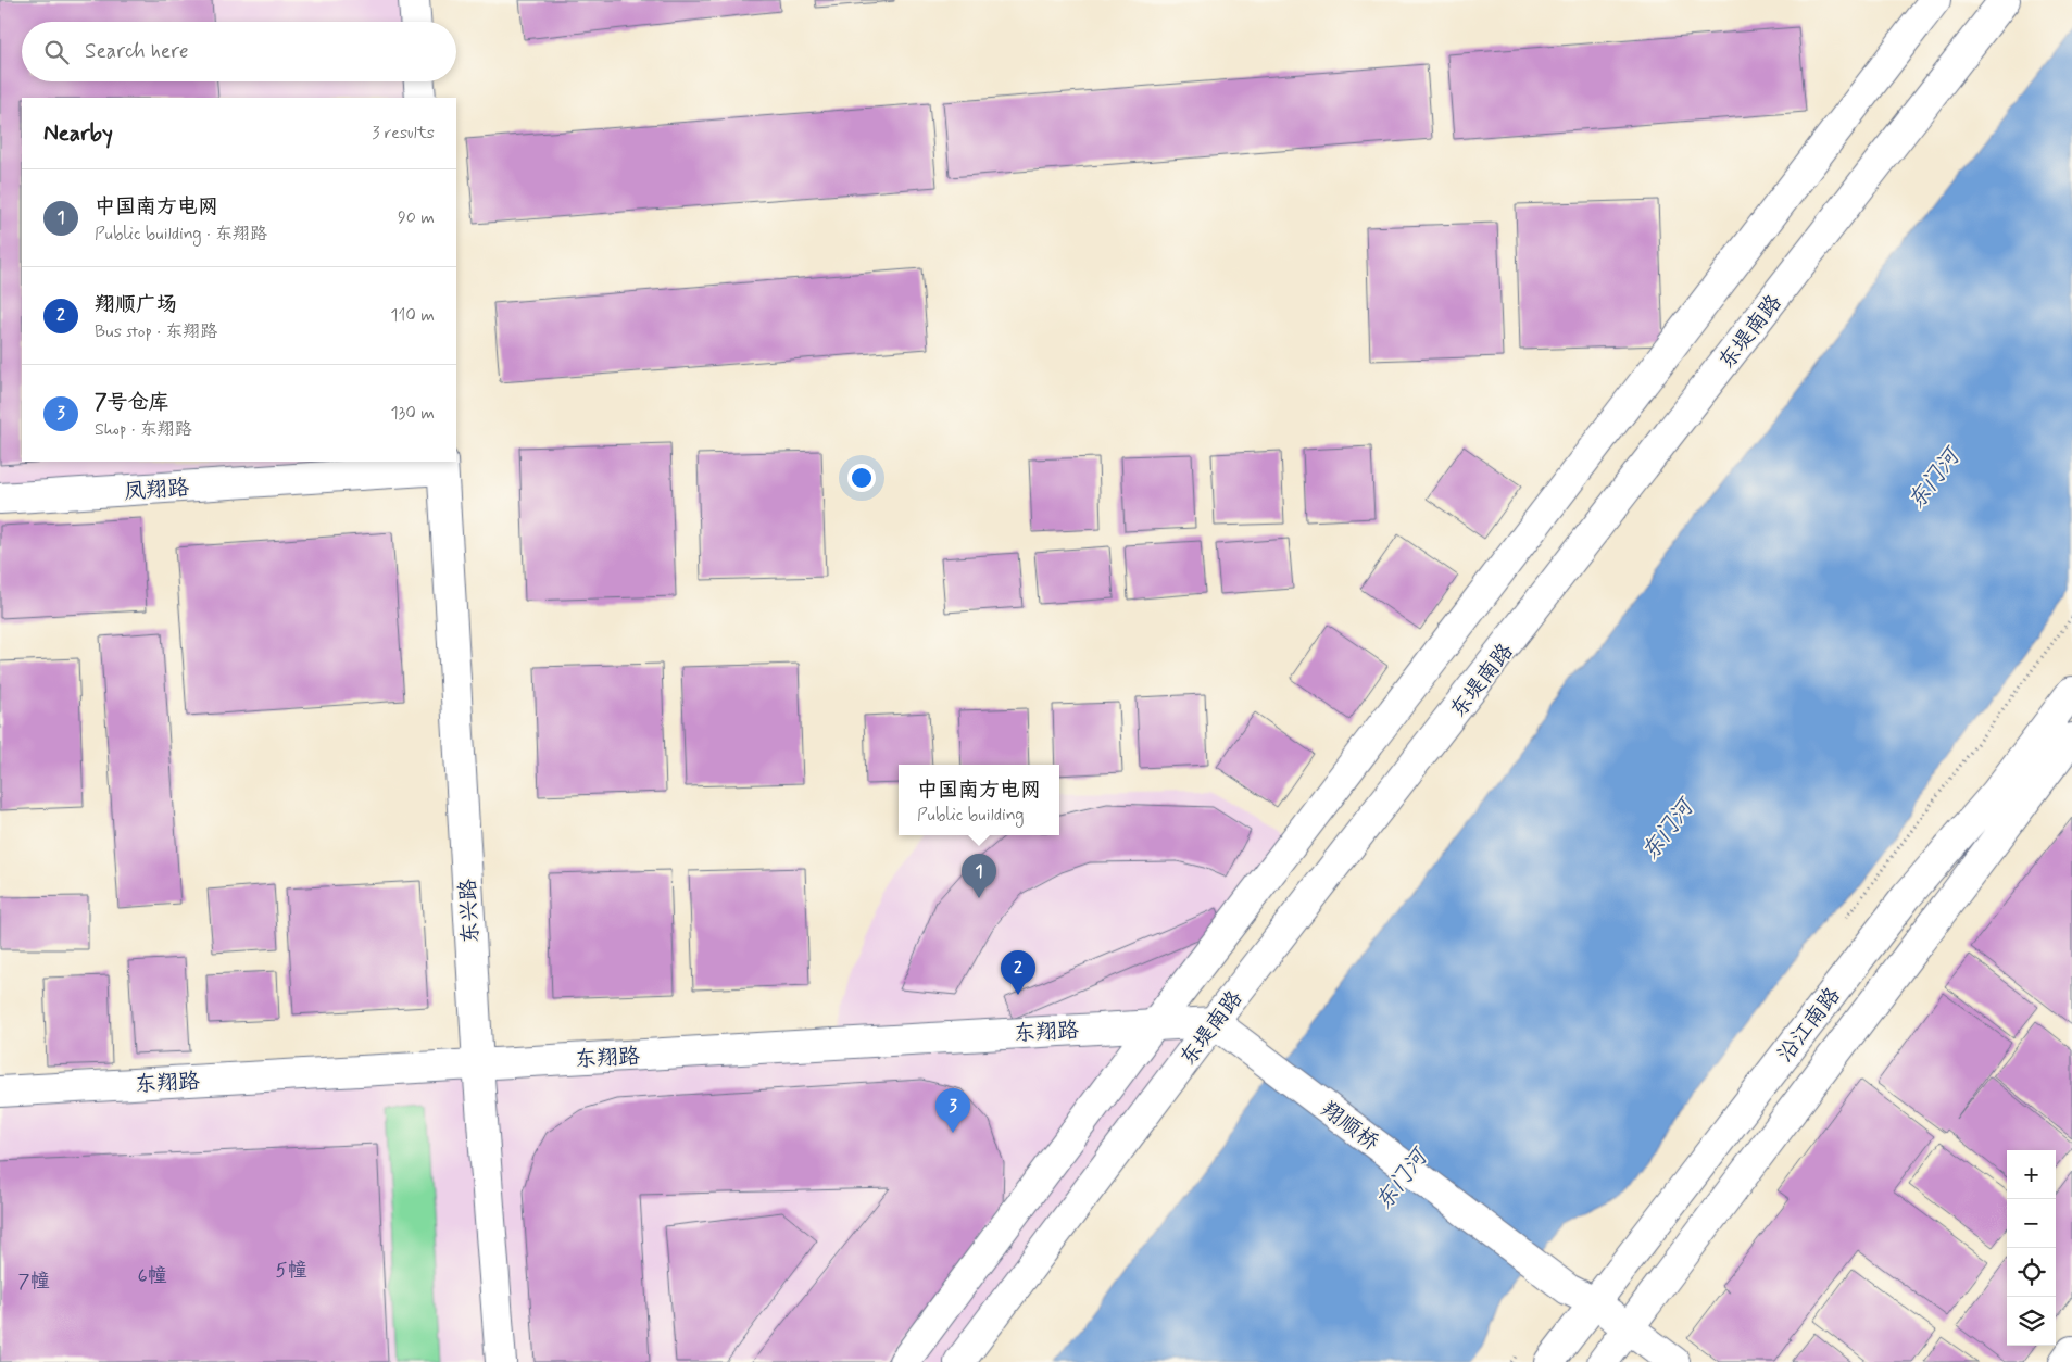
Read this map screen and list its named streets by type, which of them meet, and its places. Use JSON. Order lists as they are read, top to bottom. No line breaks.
{"streets":{"main road":["东堤南路","凤翔路","东兴路","沿江南路","东翔路","翔顺桥"]},"crossings":[["东堤南路","东翔路"],["东堤南路","翔顺桥"],["凤翔路","东兴路"],["东兴路","东翔路"],["沿江南路","翔顺桥"],["东翔路","翔顺桥"]],"water":["东门河"],"house_numbers":["5幢","6幢","7幢"],"page":{"search":"Search here","heading":["Nearby","3 results"],"list":[{"mark":"1","name":"中国南方电网","note":"Public building · 东翔路","value":"90 m"},{"mark":"2","name":"翔顺广场","note":"Bus stop · 东翔路","value":"110 m"},{"mark":"3","name":"7号仓库","note":"Shop · 东翔路","value":"130 m"}],"popup":["中国南方电网","Public building"],"pins":["1","2","3"],"map_buttons":["+","−"]}}
